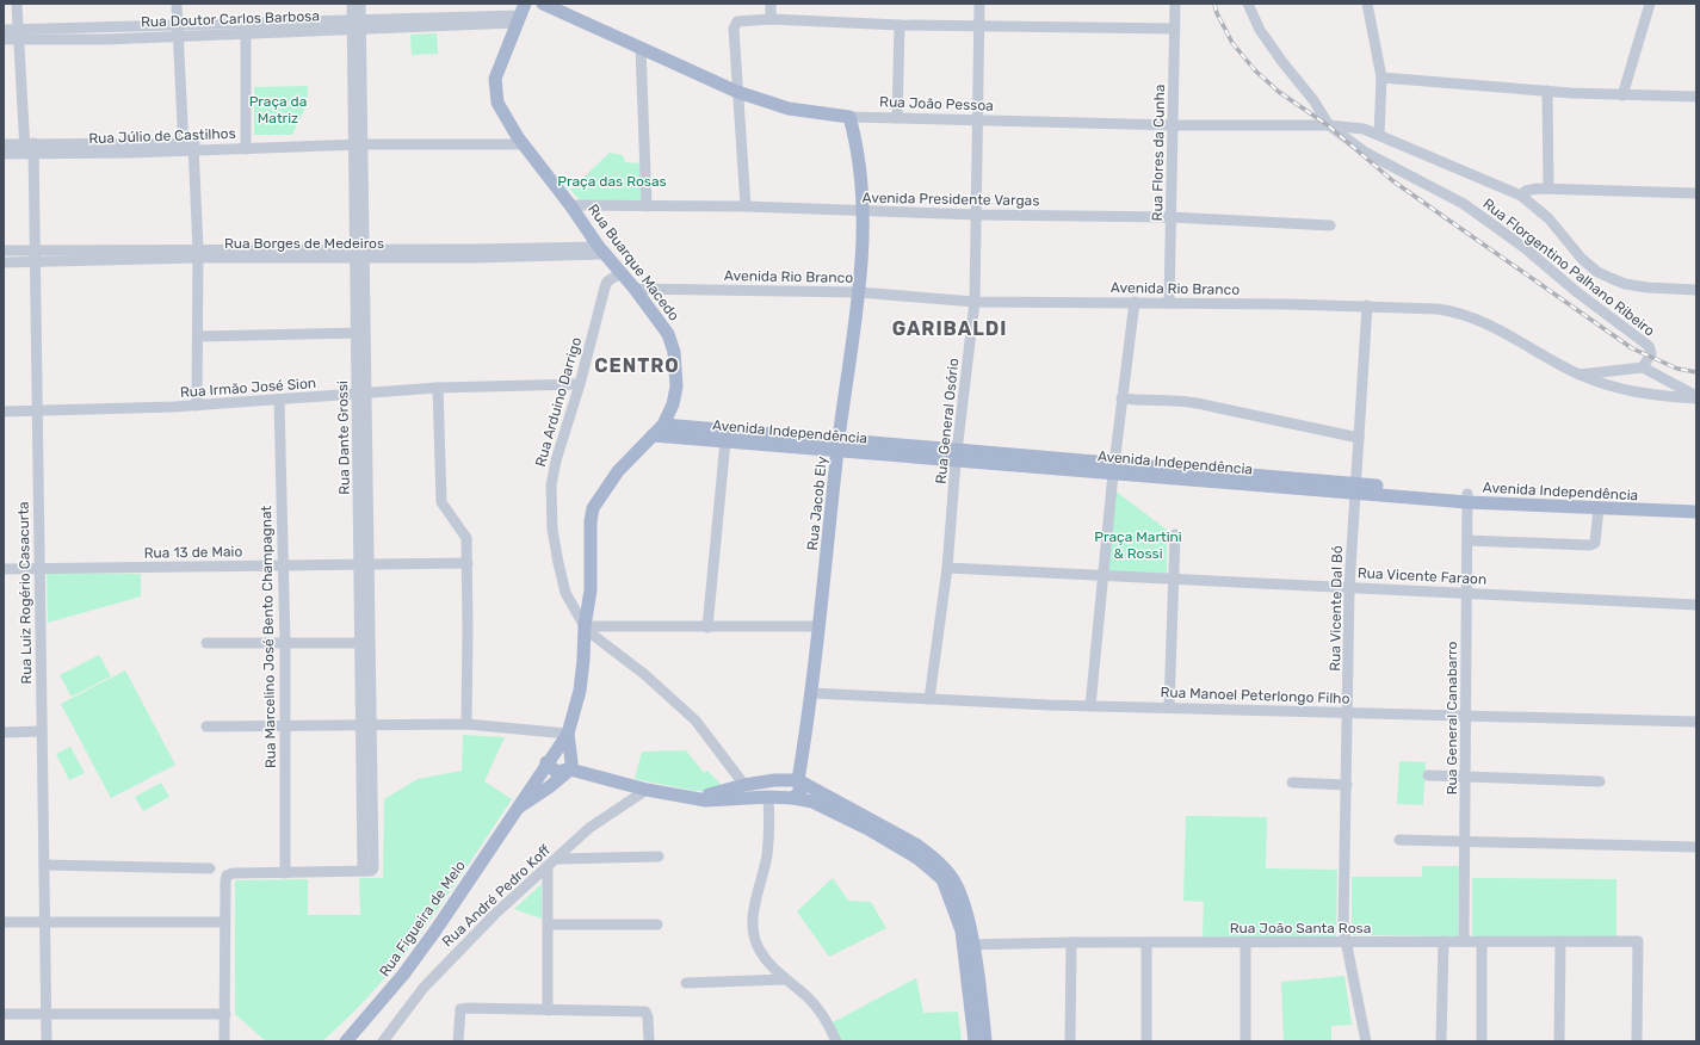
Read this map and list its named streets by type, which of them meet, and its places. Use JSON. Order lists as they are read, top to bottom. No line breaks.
{"streets":{"main road":["Rua João Pessoa","Rua Buarque Macedo","Avenida Independência","Rua Jacob Ely","Rua Figueira de Melo"],"street":["Rua Doutor Carlos Barbosa","Rua Júlio de Castilhos","Rua Flores da Cunha","Avenida Presidente Vargas","Rua Borges de Medeiros","Rua Florgentino Palhano Ribeiro","Avenida Rio Branco","Rua Irmão José Sion","Rua Arduino Darrigo","Rua General Osório","Rua Dante Grossi","Rua 13 de Maio","Rua Vicente Faraon","Rua Luiz Rogério Casacurta","Rua Vicente Dal Bó","Rua Marcelino José Bento Champagnat","Rua Manoel Peterlongo Filho","Rua General Canabarro","Rua André Pedro Koff","Rua João Santa Rosa"]},"crossings":[["Rua Doutor Carlos Barbosa","Rua Buarque Macedo"],["Rua Doutor Carlos Barbosa","Rua Dante Grossi"],["Rua Doutor Carlos Barbosa","Rua Luiz Rogério Casacurta"],["Rua João Pessoa","Rua Flores da Cunha"],["Rua João Pessoa","Rua Florgentino Palhano Ribeiro"],["Rua João Pessoa","Rua General Osório"],["Rua João Pessoa","Rua Jacob Ely"],["Rua Júlio de Castilhos","Rua Buarque Macedo"],["Rua Júlio de Castilhos","Rua Dante Grossi"],["Rua Júlio de Castilhos","Rua Luiz Rogério Casacurta"],["Rua Flores da Cunha","Avenida Presidente Vargas"],["Rua Flores da Cunha","Avenida Rio Branco"],["Avenida Presidente Vargas","Rua Buarque Macedo"],["Avenida Presidente Vargas","Rua General Osório"],["Avenida Presidente Vargas","Rua Jacob Ely"],["Rua Borges de Medeiros","Rua Buarque Macedo"],["Rua Borges de Medeiros","Rua Dante Grossi"],["Rua Borges de Medeiros","Rua Luiz Rogério Casacurta"],["Rua Buarque Macedo","Avenida Rio Branco"],["Rua Buarque Macedo","Rua Arduino Darrigo"],["Rua Buarque Macedo","Avenida Independência"],["Avenida Rio Branco","Rua General Osório"],["Avenida Rio Branco","Rua Jacob Ely"],["Avenida Rio Branco","Rua Vicente Dal Bó"],["Rua Irmão José Sion","Rua Arduino Darrigo"],["Rua Irmão José Sion","Rua Dante Grossi"],["Rua Irmão José Sion","Rua Luiz Rogério Casacurta"],["Rua Irmão José Sion","Rua Marcelino José Bento Champagnat"],["Rua General Osório","Avenida Independência"],["Rua General Osório","Rua Vicente Faraon"],["Rua General Osório","Rua Manoel Peterlongo Filho"],["Avenida Independência","Rua Jacob Ely"],["Avenida Independência","Rua Vicente Dal Bó"],["Avenida Independência","Rua General Canabarro"],["Rua Dante Grossi","Rua 13 de Maio"],["Rua Dante Grossi","Rua Marcelino José Bento Champagnat"],["Rua Jacob Ely","Rua Manoel Peterlongo Filho"],["Rua 13 de Maio","Rua Luiz Rogério Casacurta"],["Rua 13 de Maio","Rua Marcelino José Bento Champagnat"],["Rua Vicente Faraon","Rua Vicente Dal Bó"],["Rua Vicente Faraon","Rua General Canabarro"],["Rua Vicente Dal Bó","Rua Manoel Peterlongo Filho"],["Rua Vicente Dal Bó","Rua João Santa Rosa"],["Rua Manoel Peterlongo Filho","Rua General Canabarro"],["Rua General Canabarro","Rua João Santa Rosa"]],"districts":["GARIBALDI","CENTRO"],"parks":["Praça da Matriz","Praça das Rosas","Praça Martini & Rossi"]}
